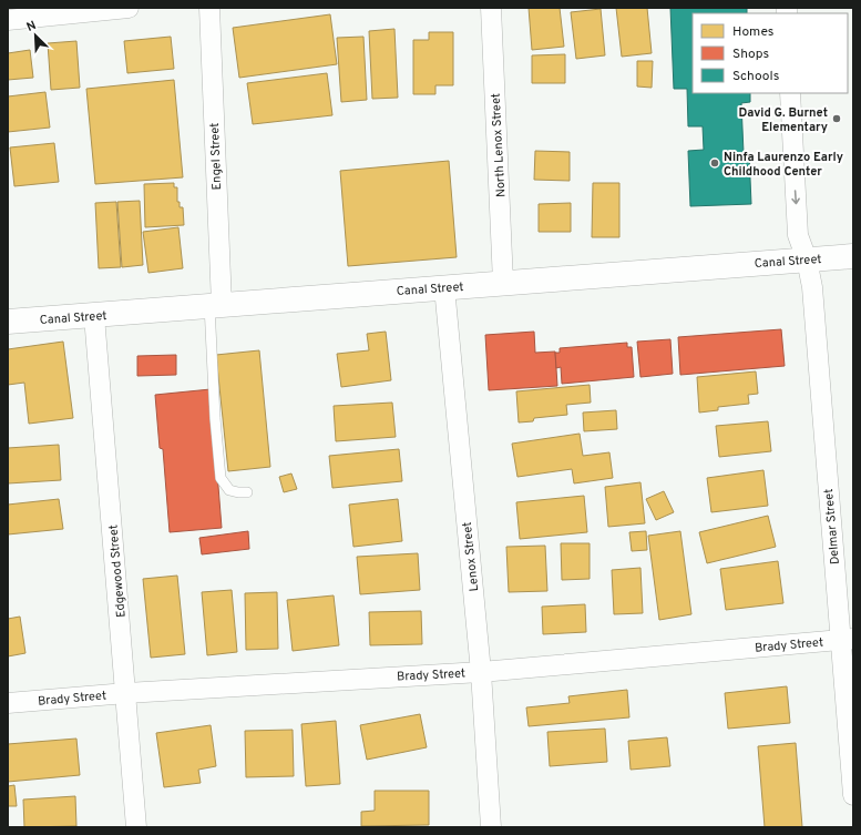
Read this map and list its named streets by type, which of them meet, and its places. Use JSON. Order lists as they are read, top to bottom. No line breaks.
{"streets":{"street":["North Lenox Street","Engel Street","Canal Street","Delmar Street","Lenox Street","Edgewood Street","Brady Street"]},"crossings":[["North Lenox Street","Canal Street"],["Engel Street","Canal Street"],["Canal Street","Delmar Street"],["Canal Street","Lenox Street"],["Canal Street","Edgewood Street"],["Delmar Street","Brady Street"],["Lenox Street","Brady Street"],["Edgewood Street","Brady Street"]],"places":["David G. Burnet Elementary","Ninfa Laurenzo Early Childhood Center"],"legend":["Homes","Shops","Schools"],"north":"top left"}
